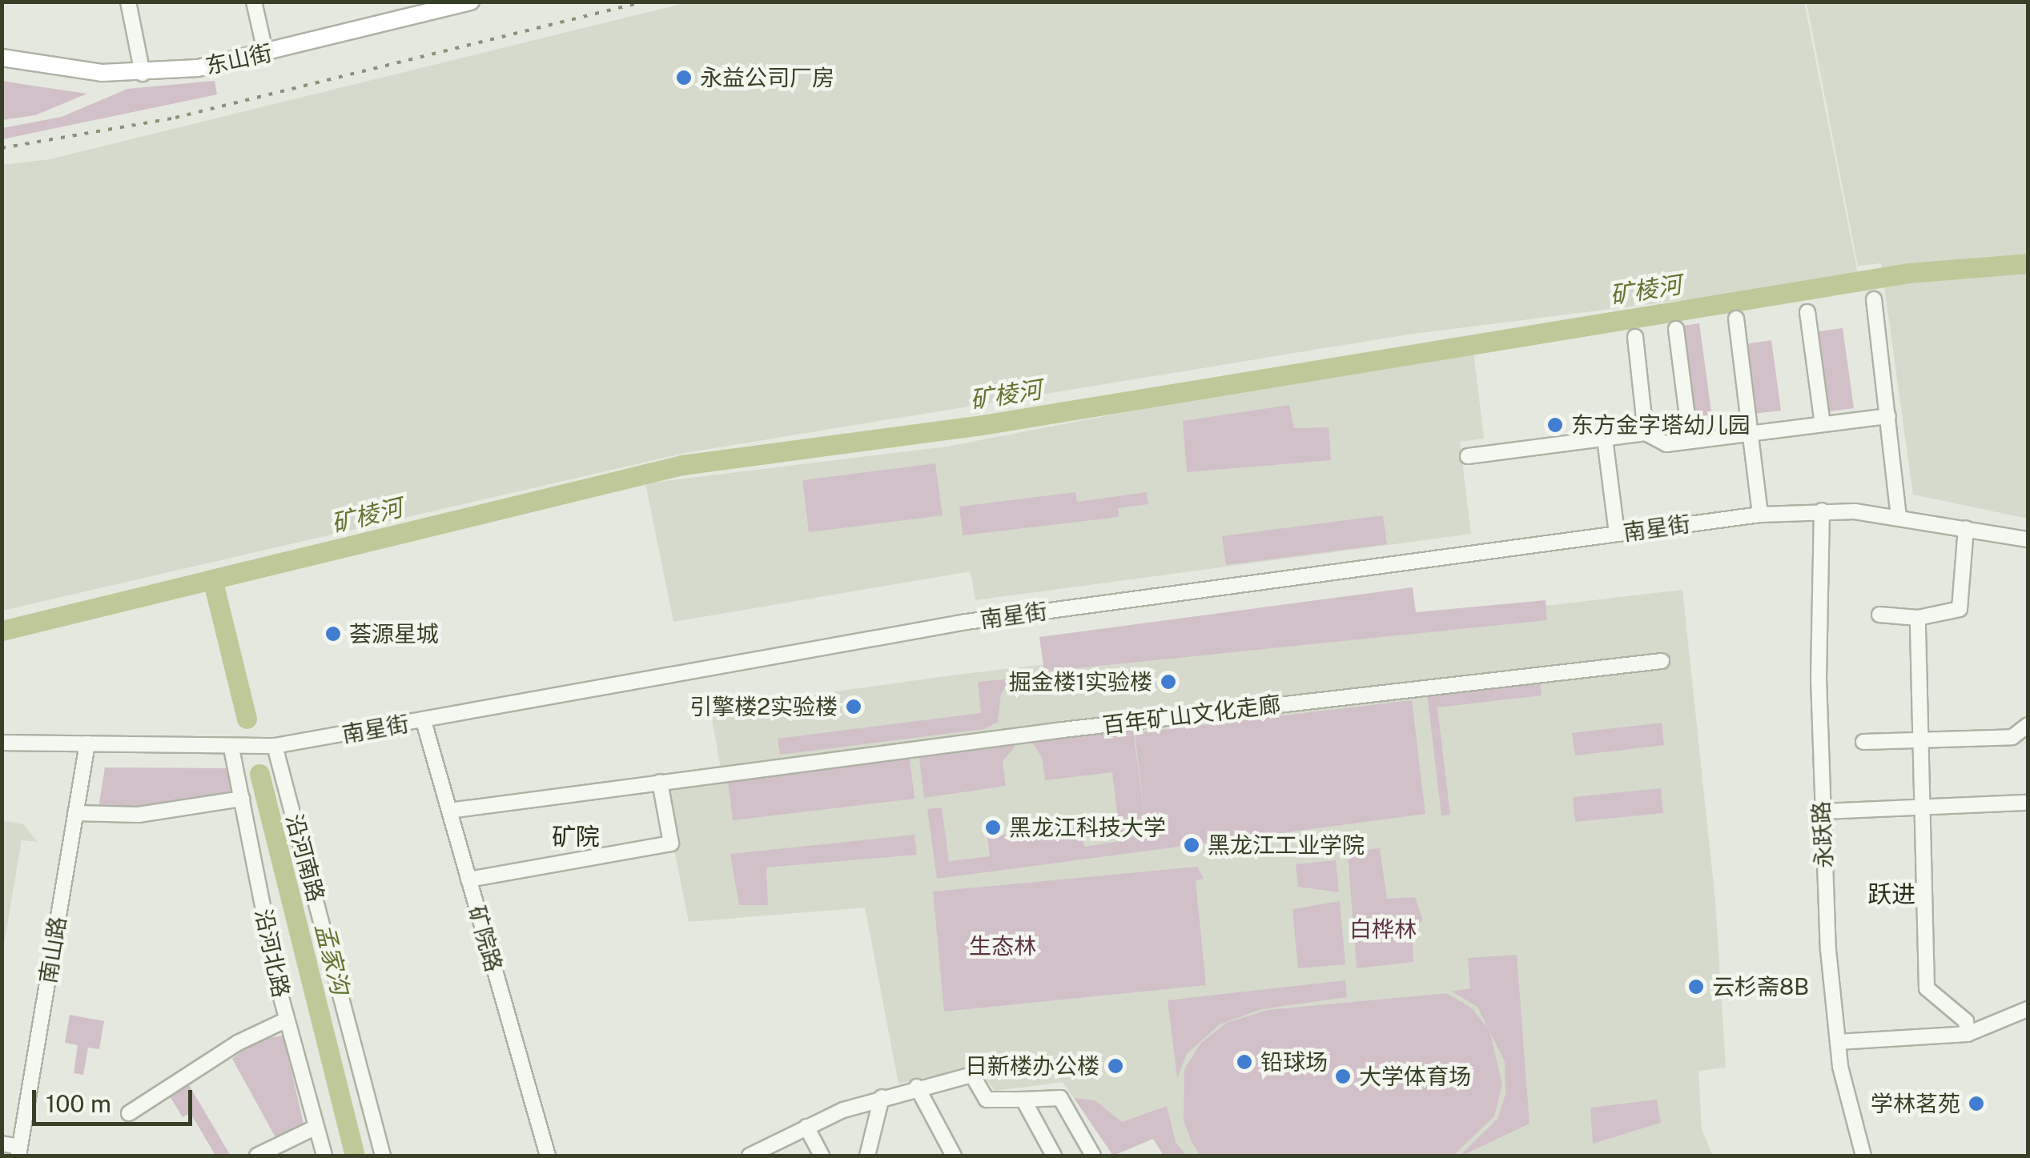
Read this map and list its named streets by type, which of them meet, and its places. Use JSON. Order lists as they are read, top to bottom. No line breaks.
{"streets":{"main road":["东山街"],"street":["南星街","百年矿山文化走廊","永跃路","沿河南路","矿院路","南山路","沿河北路"]},"crossings":[["南星街","永跃路"],["南星街","沿河南路"],["南星街","矿院路"],["南星街","南山路"],["南星街","沿河北路"],["百年矿山文化走廊","矿院路"]],"districts":["矿院","跃进"],"water":["矿棱河","孟家沟"],"parks":["白桦林","生态林"],"places":["永益公司厂房","东方金字塔幼儿园","荟源星城","掘金楼1实验楼","引擎楼2实验楼","黑龙江科技大学","黑龙江工业学院","云杉斋8B","铅球场","日新楼办公楼","大学体育场","学林茗苑"],"scale_bar":"100 m"}
